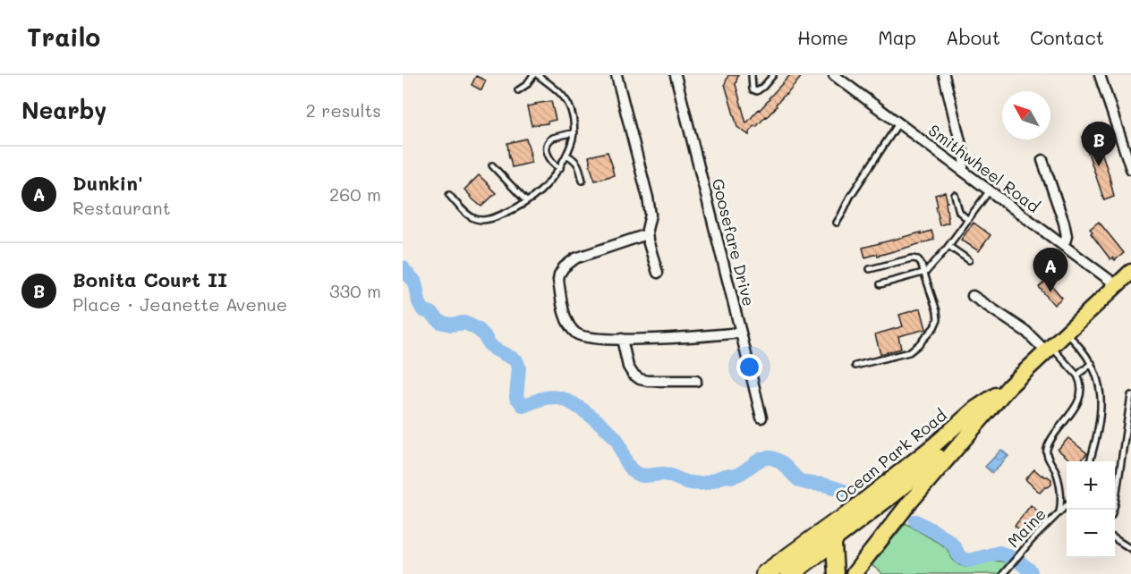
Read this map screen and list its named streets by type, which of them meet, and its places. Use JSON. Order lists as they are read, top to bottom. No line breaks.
{"streets":{"main road":["Ocean Park Road"],"street":["Smithwheel Road","Goosefare Drive"],"lane":["Maine"]},"crossings":[["Smithwheel Road","Ocean Park Road"]],"north":"top left","page":{"header":"Trailo","nav":["Home","Map","About","Contact"],"heading":["Nearby","2 results"],"pins":["B","A"],"list":[{"mark":"A","name":"Dunkin'","note":"Restaurant","value":"260 m"},{"mark":"B","name":"Bonita Court II","note":"Place · Jeanette Avenue","value":"330 m"}],"map_buttons":["+","−"]}}
